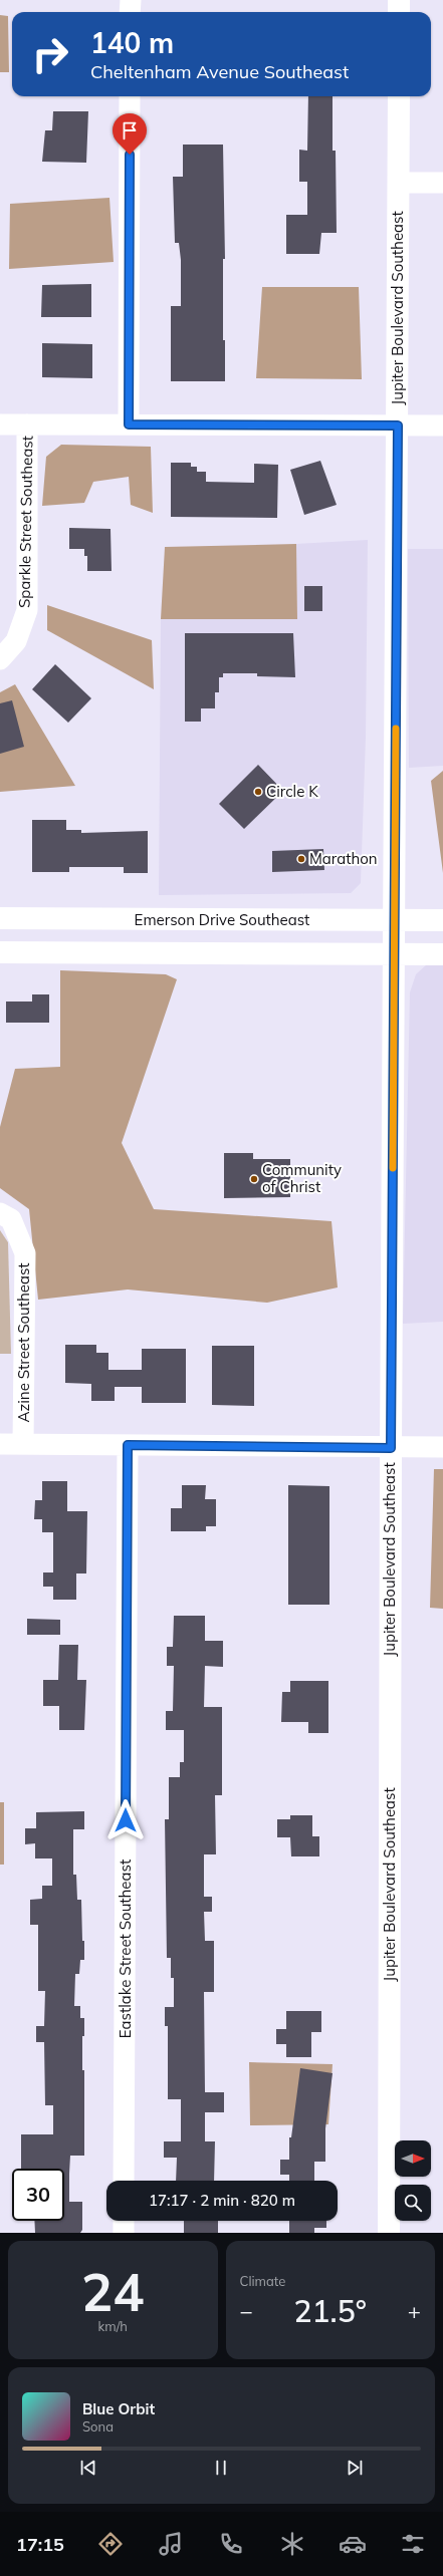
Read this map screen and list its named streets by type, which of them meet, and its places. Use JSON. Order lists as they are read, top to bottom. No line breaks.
{"streets":{"street":["Jupiter Boulevard Southeast","Sparkle Street Southeast","Emerson Drive Southeast","Azine Street Southeast","Eastlake Street Southeast"]},"crossings":[["Jupiter Boulevard Southeast","Emerson Drive Southeast"]],"places":["Circle K","Marathon","Community of Christ"],"north":"right","page":{"turn":["140 m","Cheltenham Avenue Southeast"],"limit":"30","trip":"17:17 · 2 min · 820 m","tile":[["24","km/h"],"Climate"],"heat":["−","21.5°","+"],"song":["Blue Orbit","Sona"],"tabs":"17:15"}}
